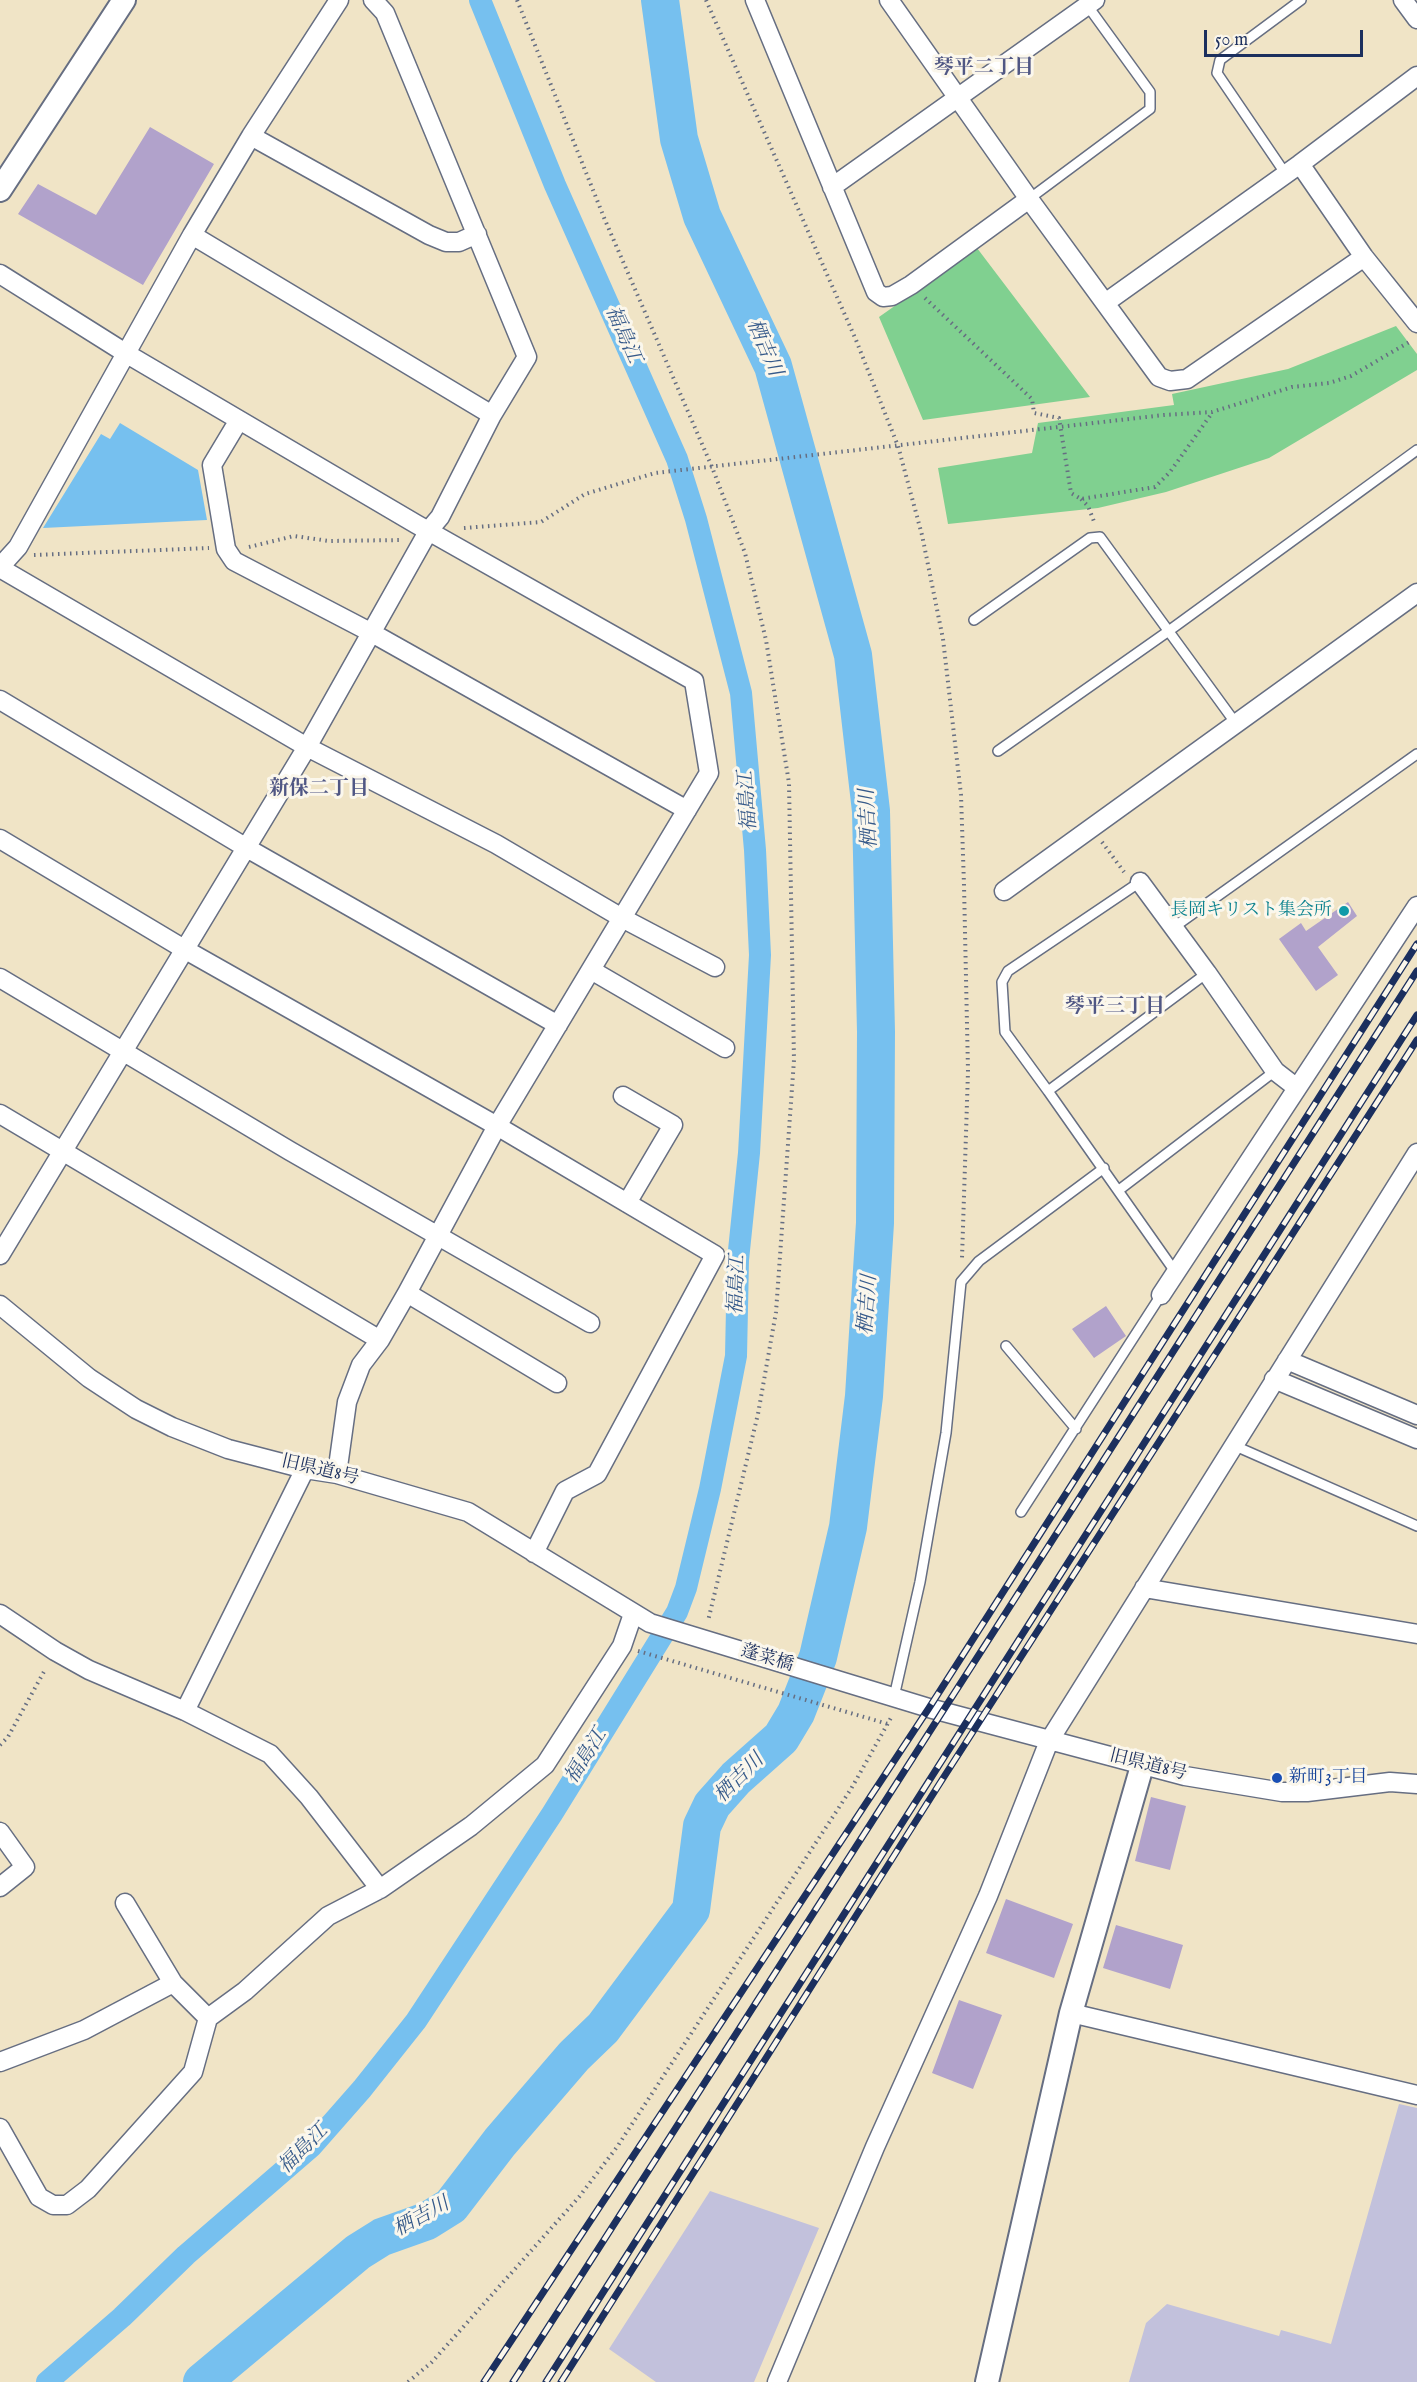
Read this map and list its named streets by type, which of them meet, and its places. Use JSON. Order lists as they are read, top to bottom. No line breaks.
{"streets":{"street":["旧県道8号","蓬菜橋"]},"crossings":[["旧県道8号","蓬菜橋"]],"districts":["琴平二丁目","新保二丁目","琴平三丁目"],"water":["福島江","栖吉川"],"places":["長岡キリスト集会所","新町3丁目"],"scale_bar":"50 m"}
